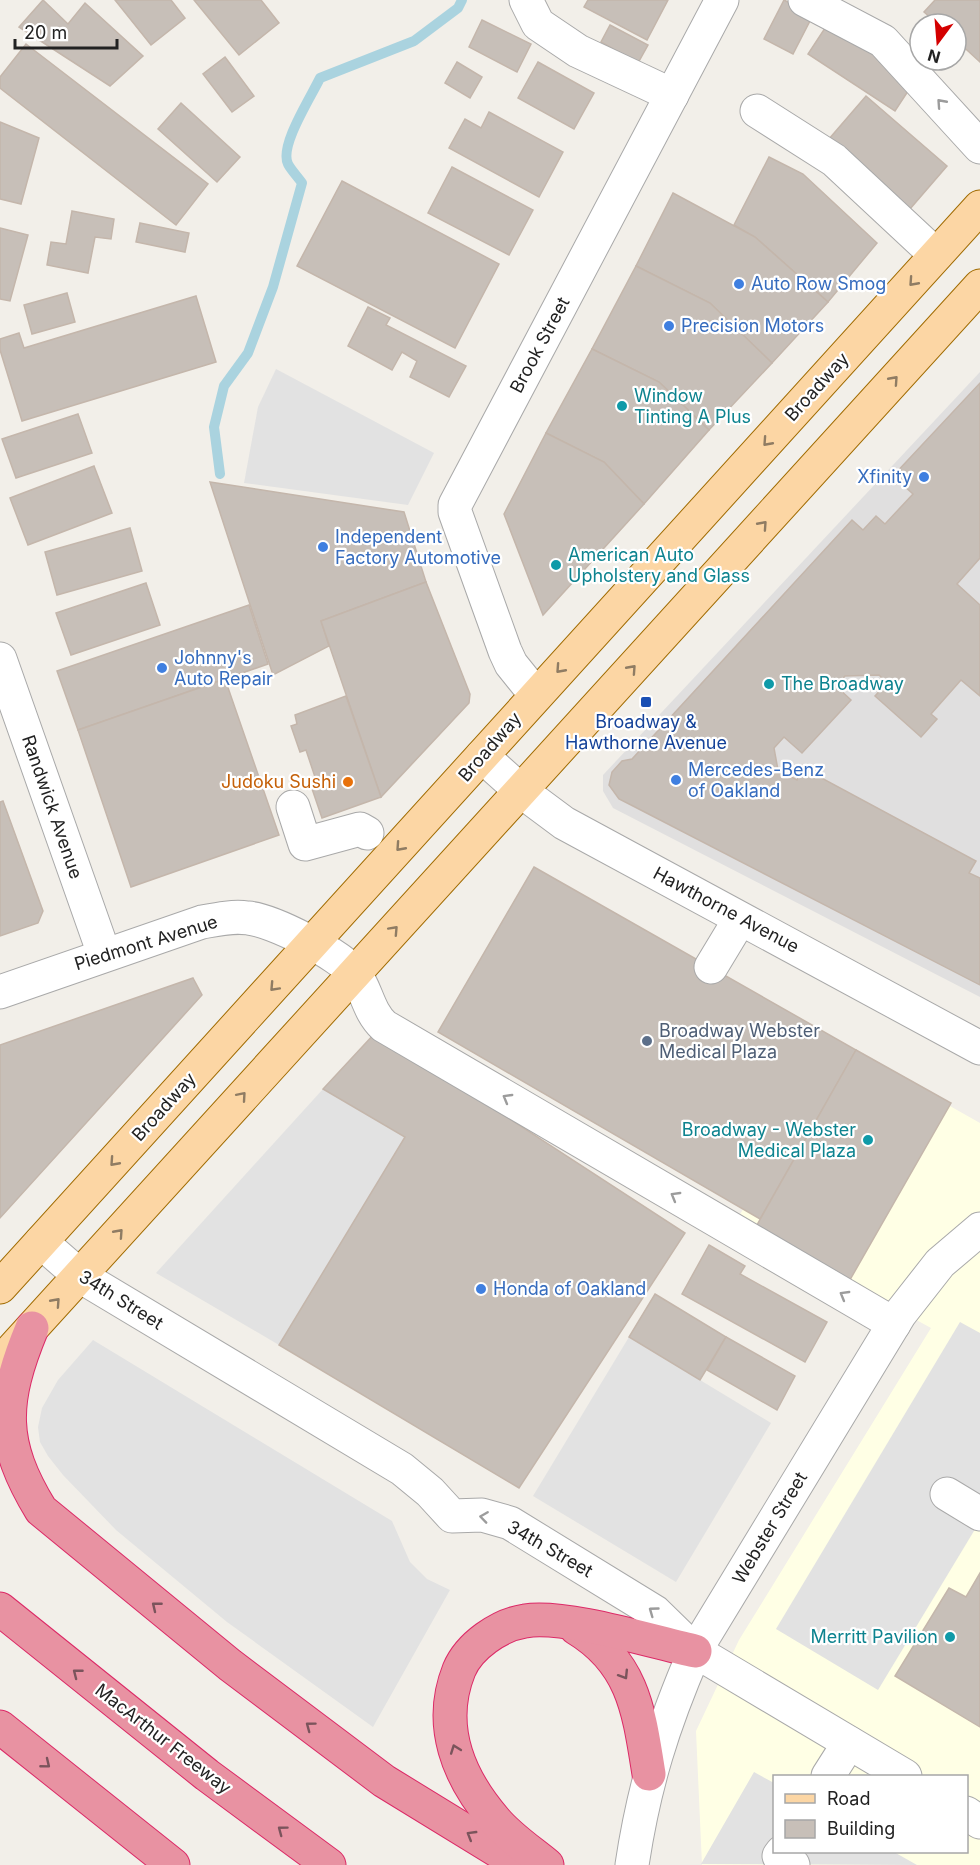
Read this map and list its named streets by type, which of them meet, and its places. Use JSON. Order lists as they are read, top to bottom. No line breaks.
{"streets":{"highway":["MacArthur Freeway"],"main road":["Broadway"],"street":["Brook Street","Randwick Avenue","Hawthorne Avenue","Piedmont Avenue","34th Street","Webster Street"]},"crossings":[["Brook Street","Broadway"],["Broadway","Hawthorne Avenue"],["Broadway","Piedmont Avenue"],["Broadway","34th Street"],["Randwick Avenue","Piedmont Avenue"],["34th Street","Webster Street"]],"one_way":["34th Street"],"places":{"other":["Auto Row Smog","Precision Motors","Window Tinting A Plus","Xfinity","Independent Factory Automotive","American Auto Upholstery and Glass","Johnny's Auto Repair","The Broadway","Mercedes-Benz of Oakland","Judoku Sushi","Broadway Webster Medical Plaza","Broadway - Webster Medical Plaza","Honda of Oakland","Merritt Pavilion"],"transit":["Broadway & Hawthorne Avenue"]},"legend":["Road","Building"],"scale_bar":"20 m","north":"bottom"}
